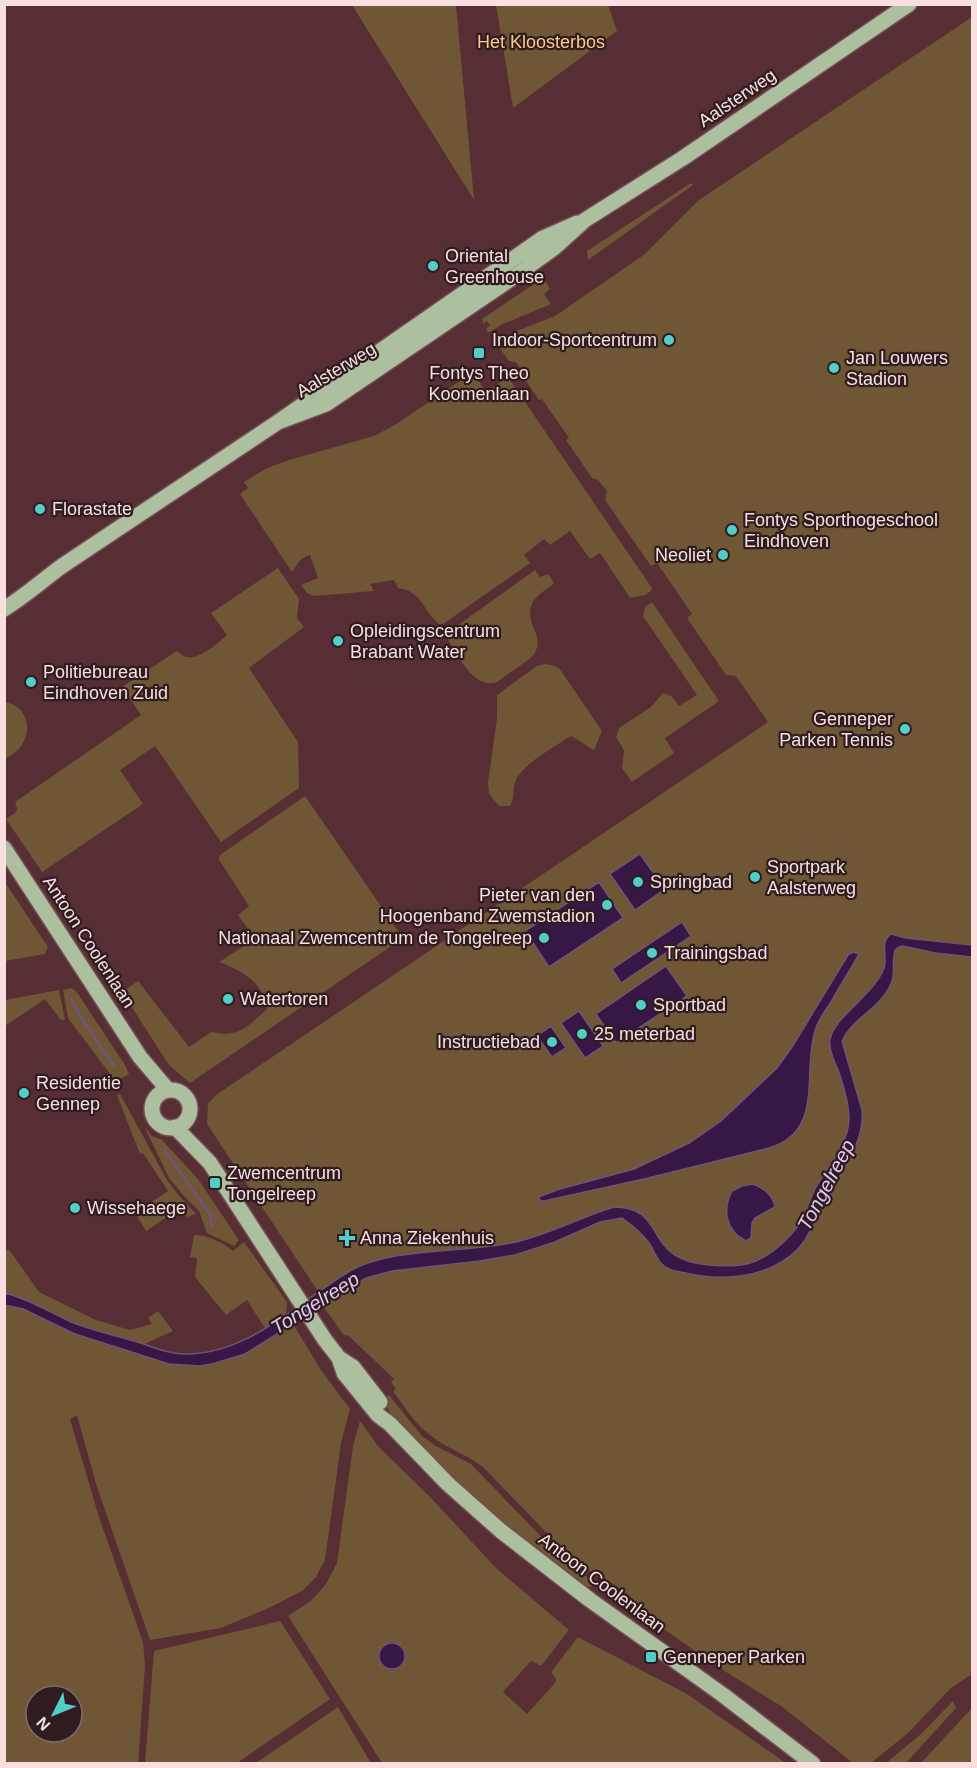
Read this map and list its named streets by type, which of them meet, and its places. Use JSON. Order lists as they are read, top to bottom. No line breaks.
{"streets":{"main road":["Aalsterweg","Antoon Coolenlaan"]},"water":["Tongelreep"],"parks":["Het Kloosterbos"],"places":{"other":["Oriental Greenhouse","Indoor-Sportcentrum","Jan Louwers Stadion","Florastate","Fontys Sporthogeschool Eindhoven","Neoliet","Opleidingscentrum Brabant Water","Politiebureau Eindhoven Zuid","Genneper Parken Tennis","Sportpark Aalsterweg","Springbad","Pieter van den Hoogenband Zwemstadion","Nationaal Zwemcentrum de Tongelreep","Trainingsbad","Watertoren","Sportbad","25 meterbad","Instructiebad","Residentie Gennep","Wissehaege"],"transit":["Fontys Theo Koomenlaan","Zwemcentrum Tongelreep","Genneper Parken"],"health":["Anna Ziekenhuis"]},"north":"bottom left"}
